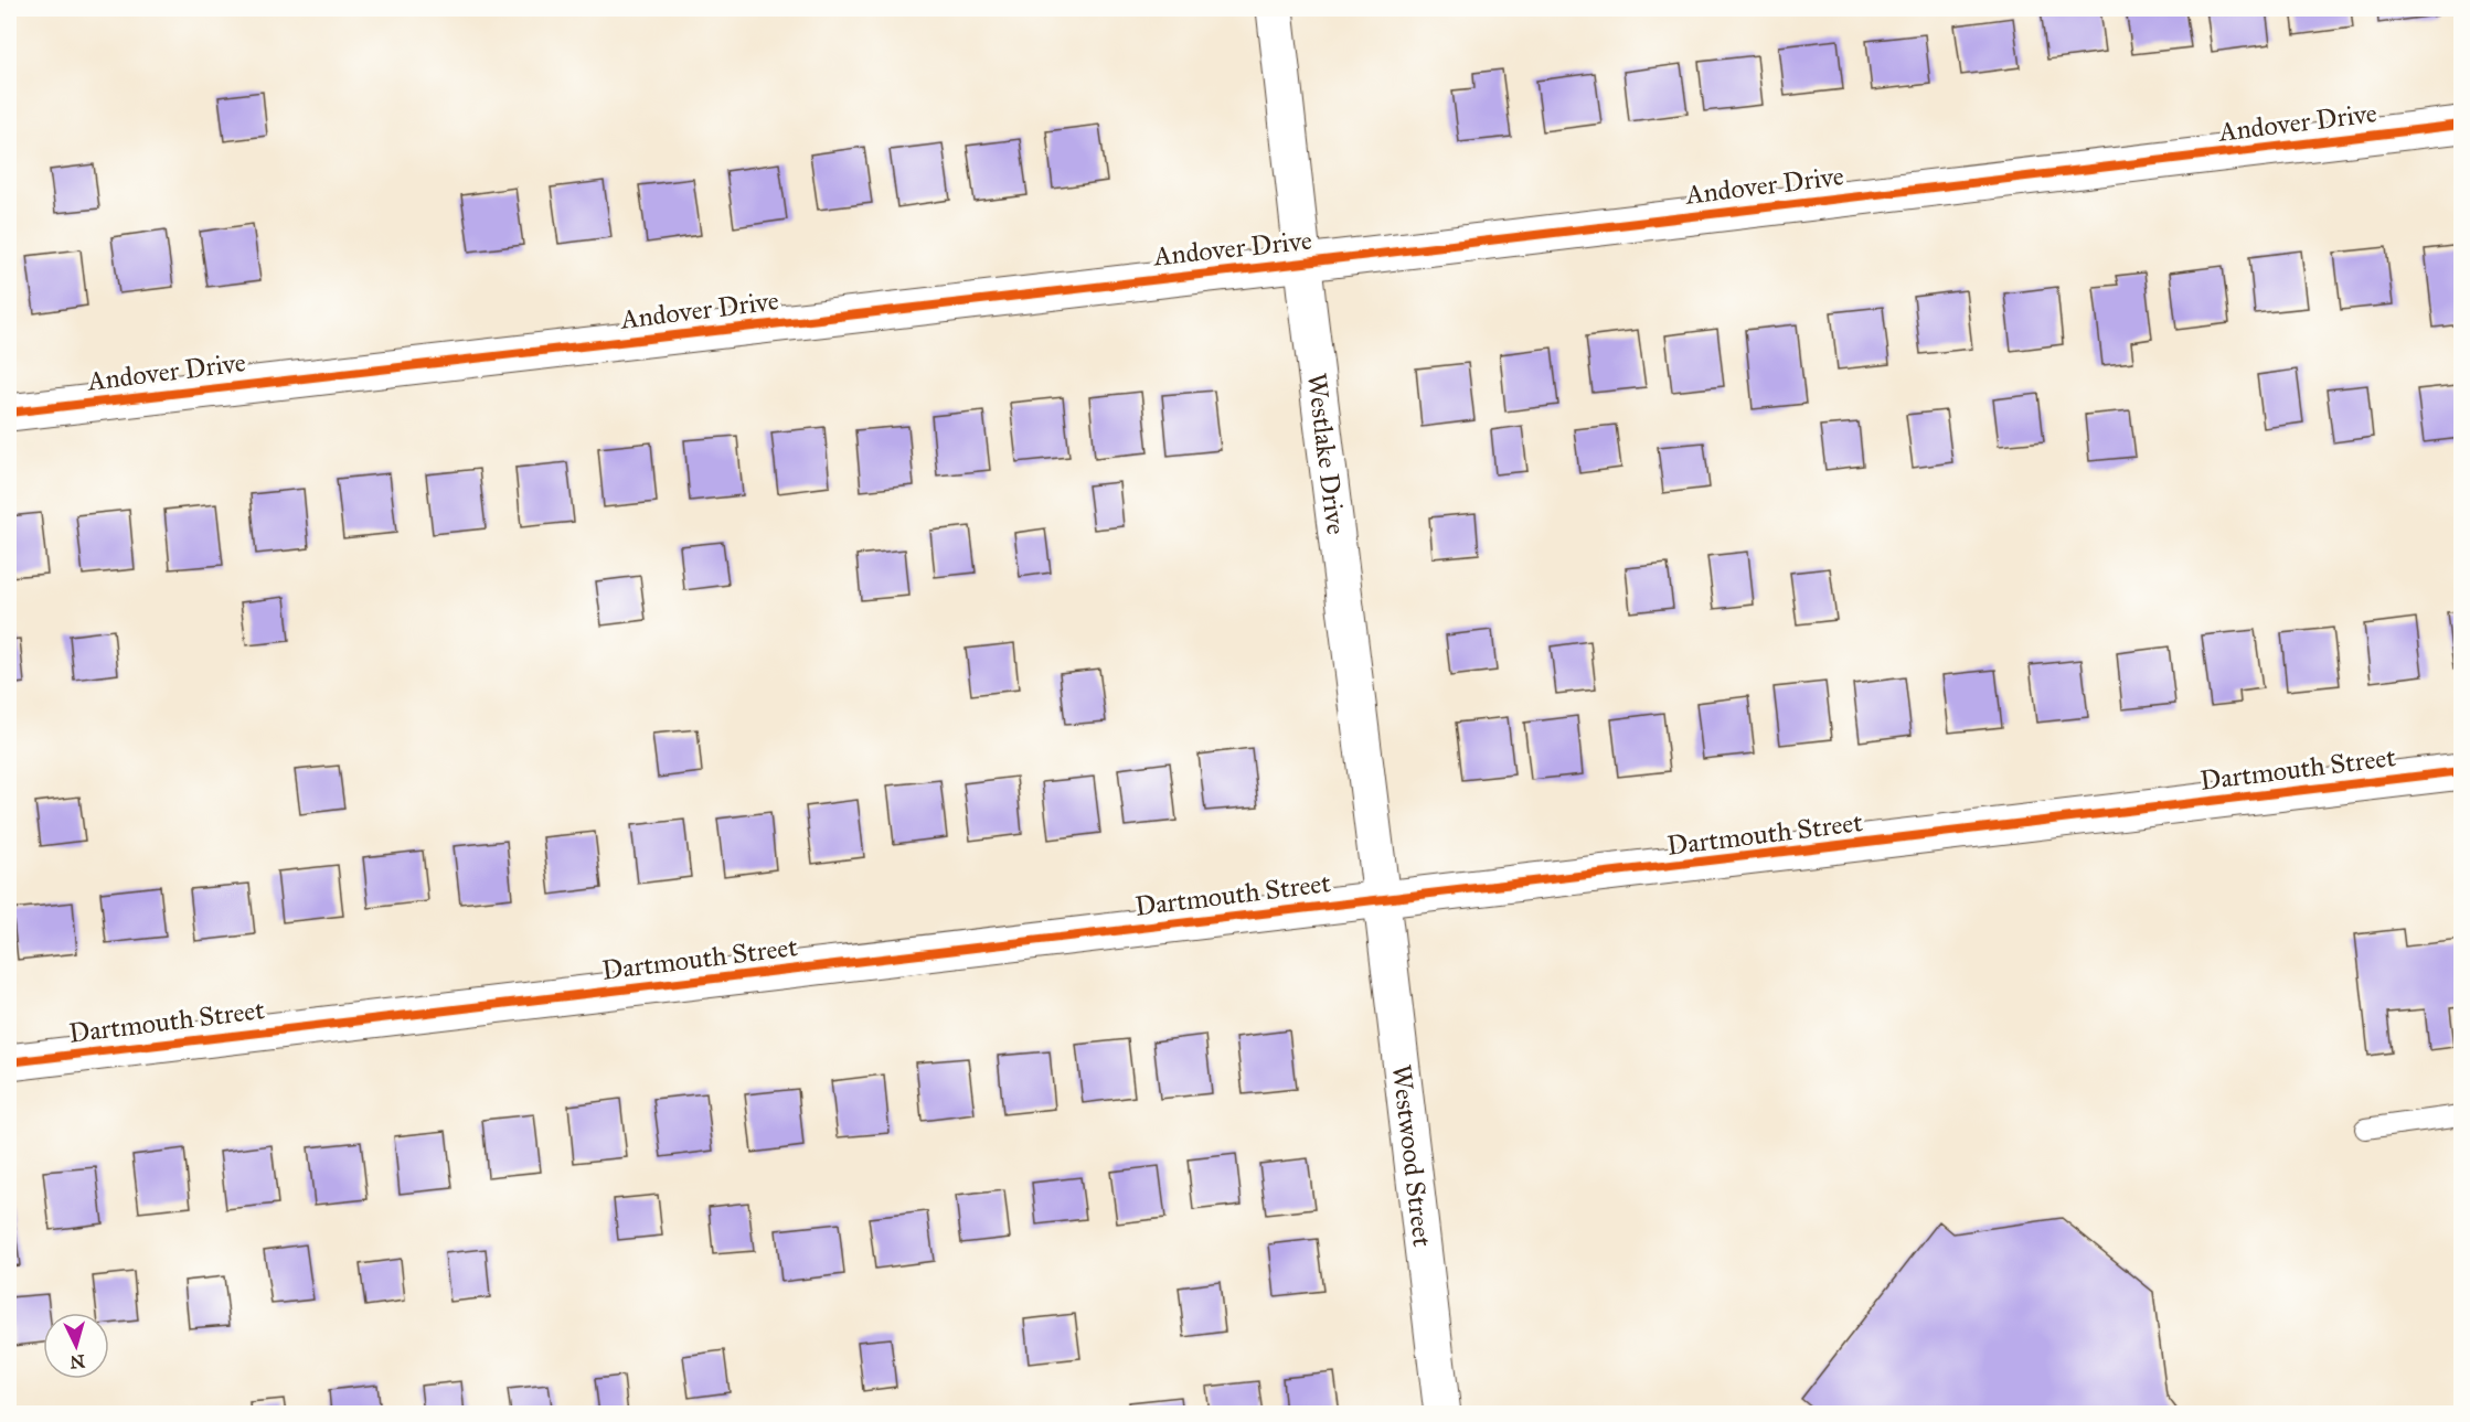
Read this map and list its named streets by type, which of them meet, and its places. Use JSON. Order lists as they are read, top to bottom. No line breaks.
{"streets":{"street":["Andover Drive","Westlake Drive","Dartmouth Street","Westwood Street"]},"crossings":[["Andover Drive","Westlake Drive"],["Westlake Drive","Dartmouth Street"],["Westlake Drive","Westwood Street"],["Dartmouth Street","Westwood Street"]],"north":"bottom"}
